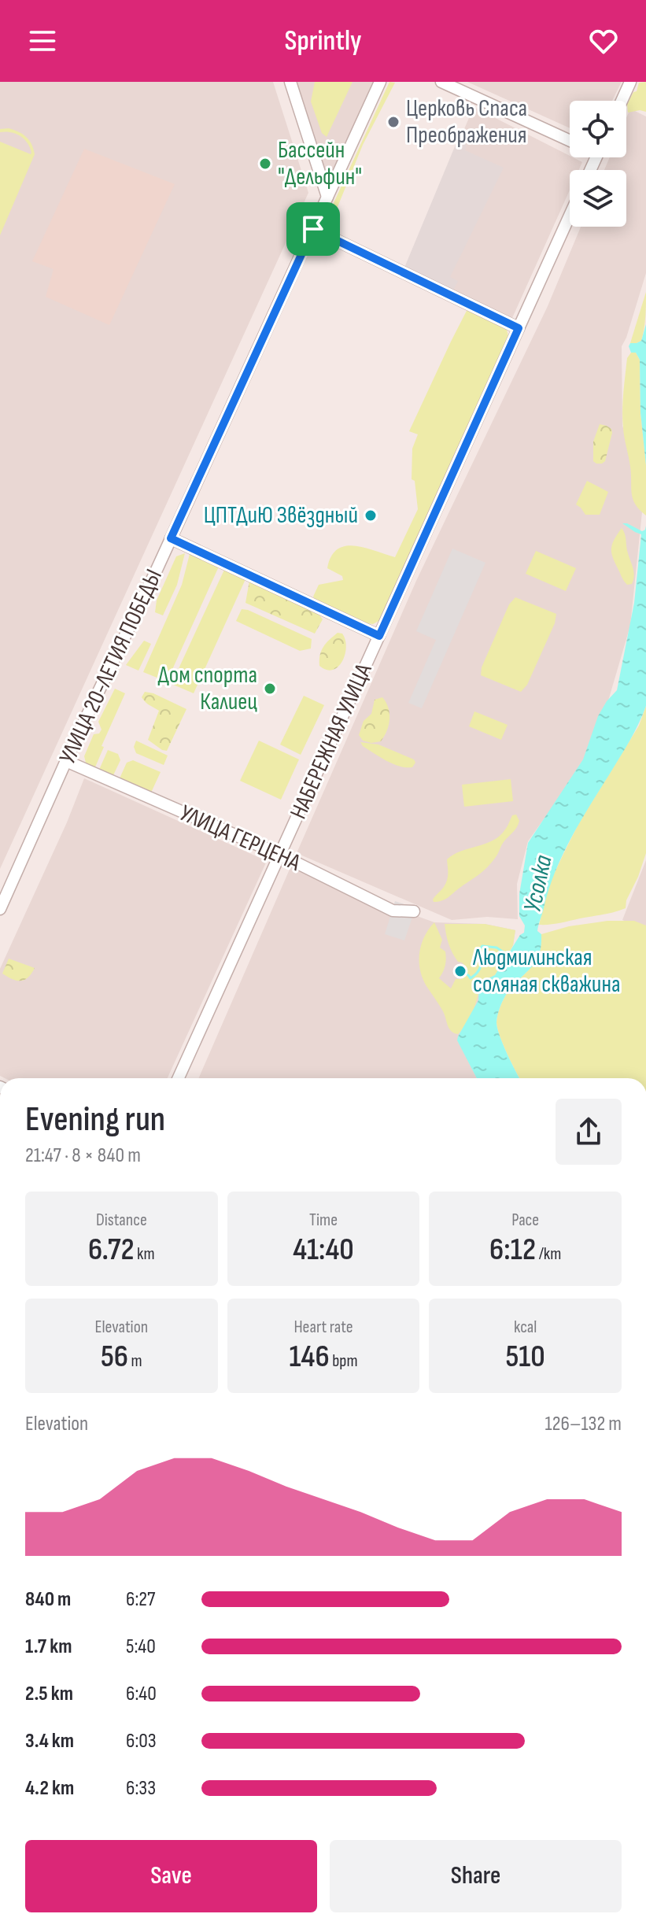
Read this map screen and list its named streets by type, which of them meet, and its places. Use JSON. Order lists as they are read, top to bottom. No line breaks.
{"streets":{"street":["УЛИЦА 20-ЛЕТИЯ ПОБЕДЫ","НАБЕРЕЖНАЯ УЛИЦА","УЛИЦА ГЕРЦЕНА"]},"crossings":[["УЛИЦА 20-ЛЕТИЯ ПОБЕДЫ","УЛИЦА ГЕРЦЕНА"],["НАБЕРЕЖНАЯ УЛИЦА","УЛИЦА ГЕРЦЕНА"]],"water":["Усолка"],"places":["Церковь Спаса Преображения","Бассейн \"Дельфин\"","ЦПТДиЮ Звёздный","Дом спорта Калиец","Людмилинская соляная скважина"],"page":{"header":"Sprintly","heading":["Evening run","21:47 · 8 × 840 m"],"stats":[["Distance","6.72 km"],["Time","41:40"],["Pace","6:12 /km"],["Elevation","56 m"],["Heart rate","146 bpm"],["kcal","510"]],"chart":["Elevation","126–132 m"],"list":[{"name":"840 m","note":"6:27"},{"name":"1.7 km","note":"5:40"},{"name":"2.5 km","note":"6:40"},{"name":"3.4 km","note":"6:03"},{"name":"4.2 km","note":"6:33"}],"buttons":["Save","Share"]}}
